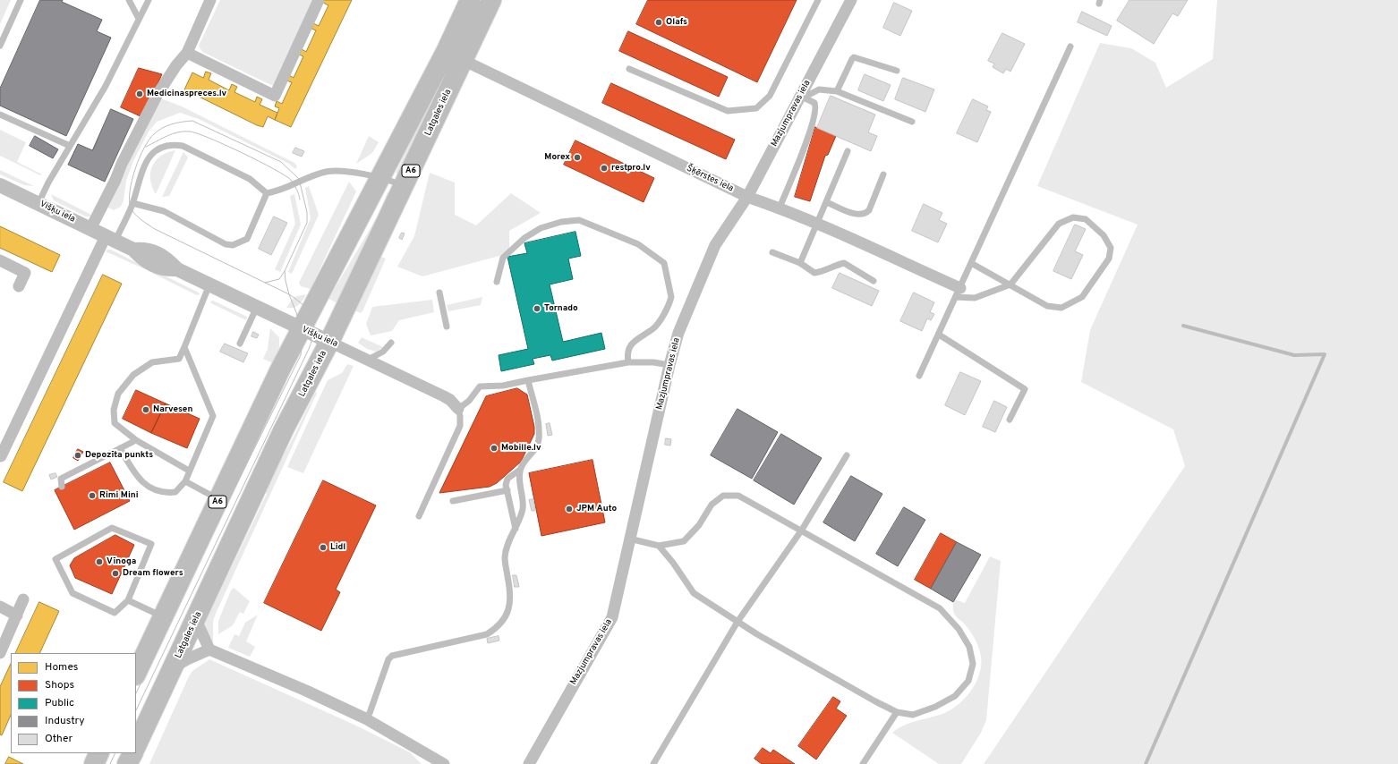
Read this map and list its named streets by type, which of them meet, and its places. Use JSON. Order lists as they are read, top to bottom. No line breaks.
{"streets":{"highway":["Latgales iela","A6"],"street":["Mazjumpravas iela","Šķērstes iela","Višķu iela"]},"crossings":[["Latgales iela","Šķērstes iela"],["Latgales iela","Višķu iela"],["Mazjumpravas iela","Šķērstes iela"],["A6","Višķu iela"]],"places":["Olafs","Medicinaspreces.lv","Morex","restpro.lv","Tornado","Narvesen","Mobille.lv","Depozīta punkts","Rimi Mini","JPM Auto","Lidl","Vīnoga","Dream flowers"],"legend":["Homes","Shops","Public","Industry","Other"]}
